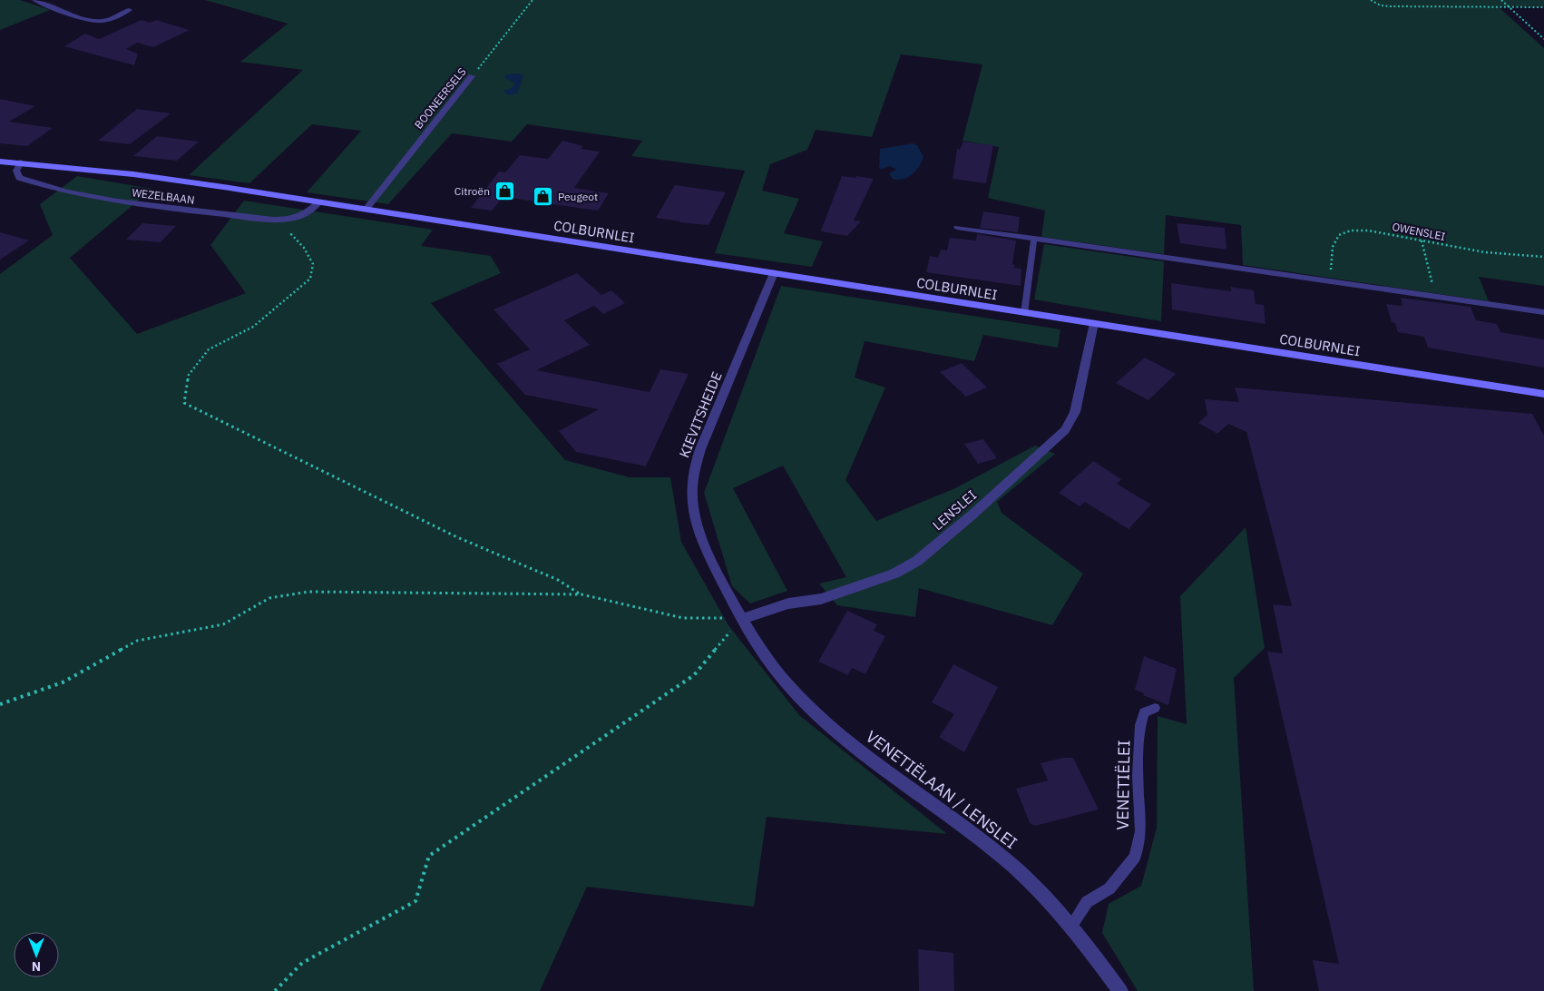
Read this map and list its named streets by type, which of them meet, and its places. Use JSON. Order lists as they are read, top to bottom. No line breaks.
{"streets":{"street":["BOONEERSELS","WEZELBAAN","COLBURNLEI","KIEVITSHEIDE","LENSLEI","VENETIËLAAN / LENSLEI"],"lane":["VENETIËLEI"],"path":["OWENSLEI"]},"crossings":[["BOONEERSELS","WEZELBAAN"],["BOONEERSELS","COLBURNLEI"],["WEZELBAAN","COLBURNLEI"],["COLBURNLEI","KIEVITSHEIDE"],["COLBURNLEI","LENSLEI"],["KIEVITSHEIDE","LENSLEI"],["KIEVITSHEIDE","VENETIËLAAN / LENSLEI"],["LENSLEI","VENETIËLAAN / LENSLEI"],["VENETIËLEI","VENETIËLAAN / LENSLEI"]],"places":{"shop":["Citroën","Peugeot"]},"north":"bottom"}
